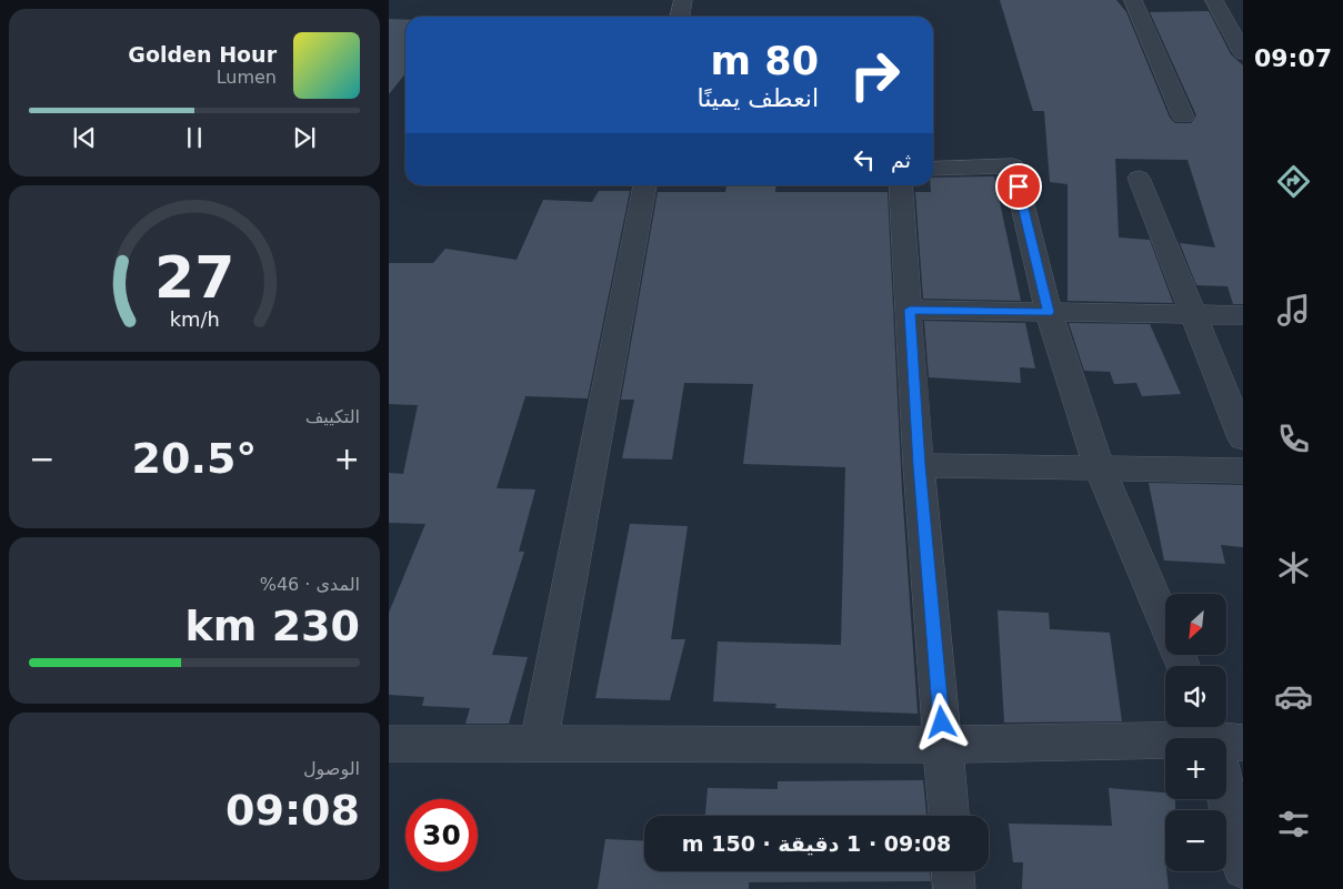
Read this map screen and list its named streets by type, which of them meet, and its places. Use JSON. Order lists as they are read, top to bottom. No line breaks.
{"north":"bottom left","page":{"tabs":"09:07","turn":["80 m","انعطف يمينًا"],"song":["Golden Hour","Lumen"],"then":"ثم","tile":["التكييف",["المدى · 46%","230 km"],["الوصول","09:08"]],"heat":["−","20.5°","+"],"map_buttons":["+","−"],"limit":"30","trip":"09:08 · 1 دقيقة · 150 m","gauge":["27","km/h"]}}
